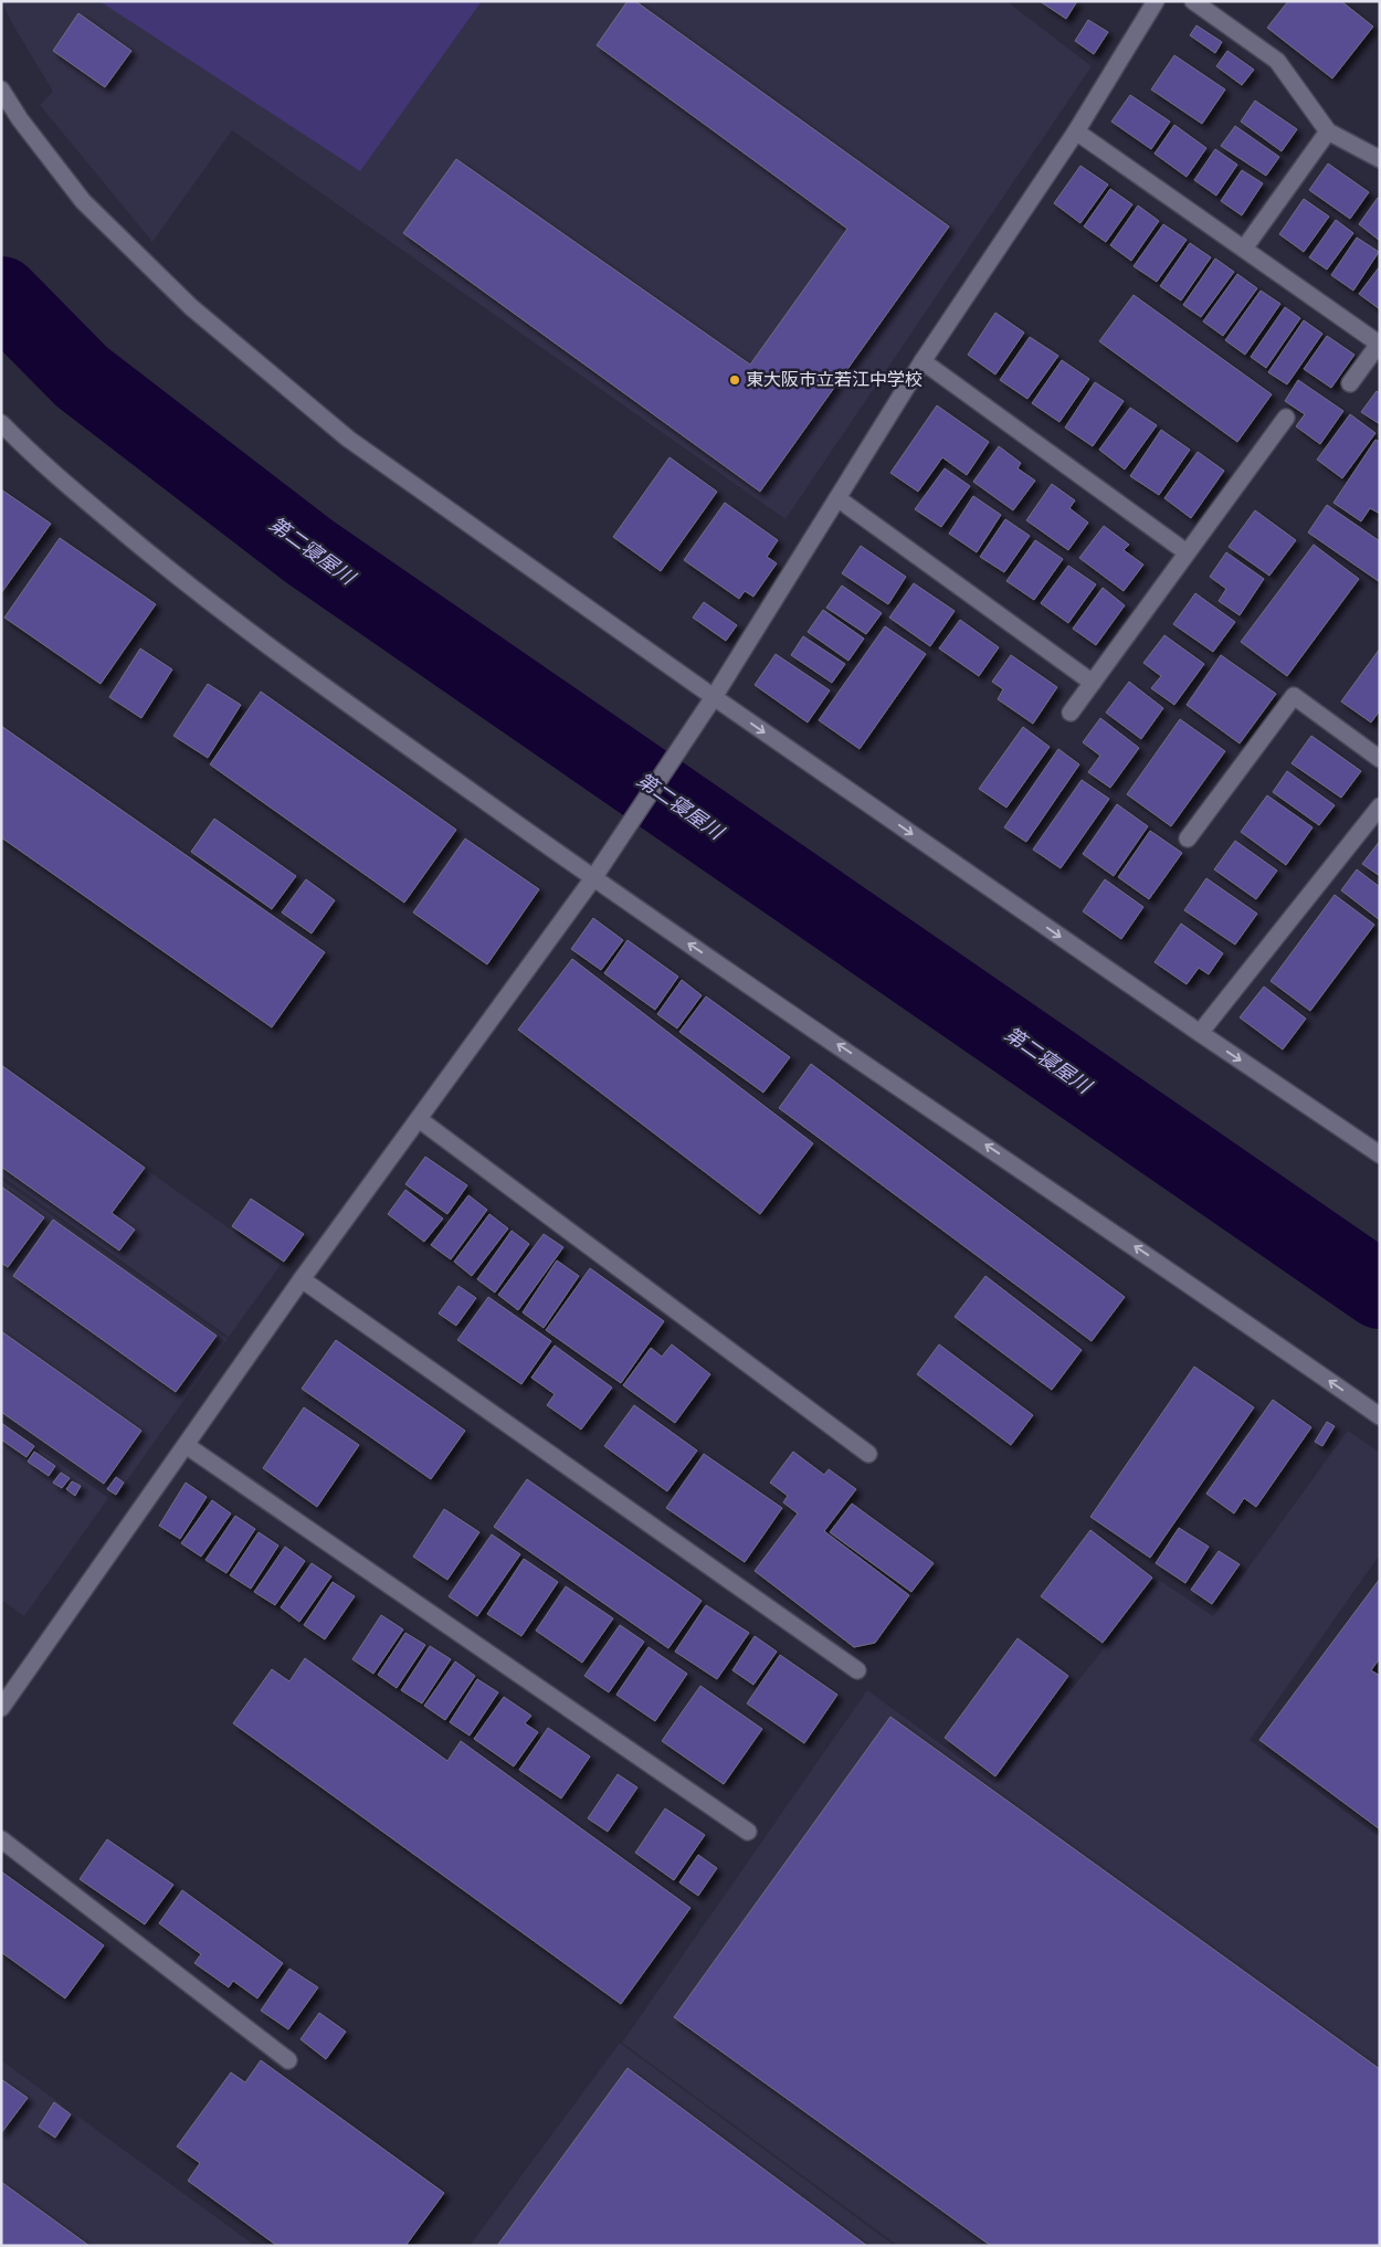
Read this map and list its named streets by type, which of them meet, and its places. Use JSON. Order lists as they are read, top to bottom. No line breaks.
{"water":["第二寝屋川"],"places":["東大阪市立若江中学校"]}
